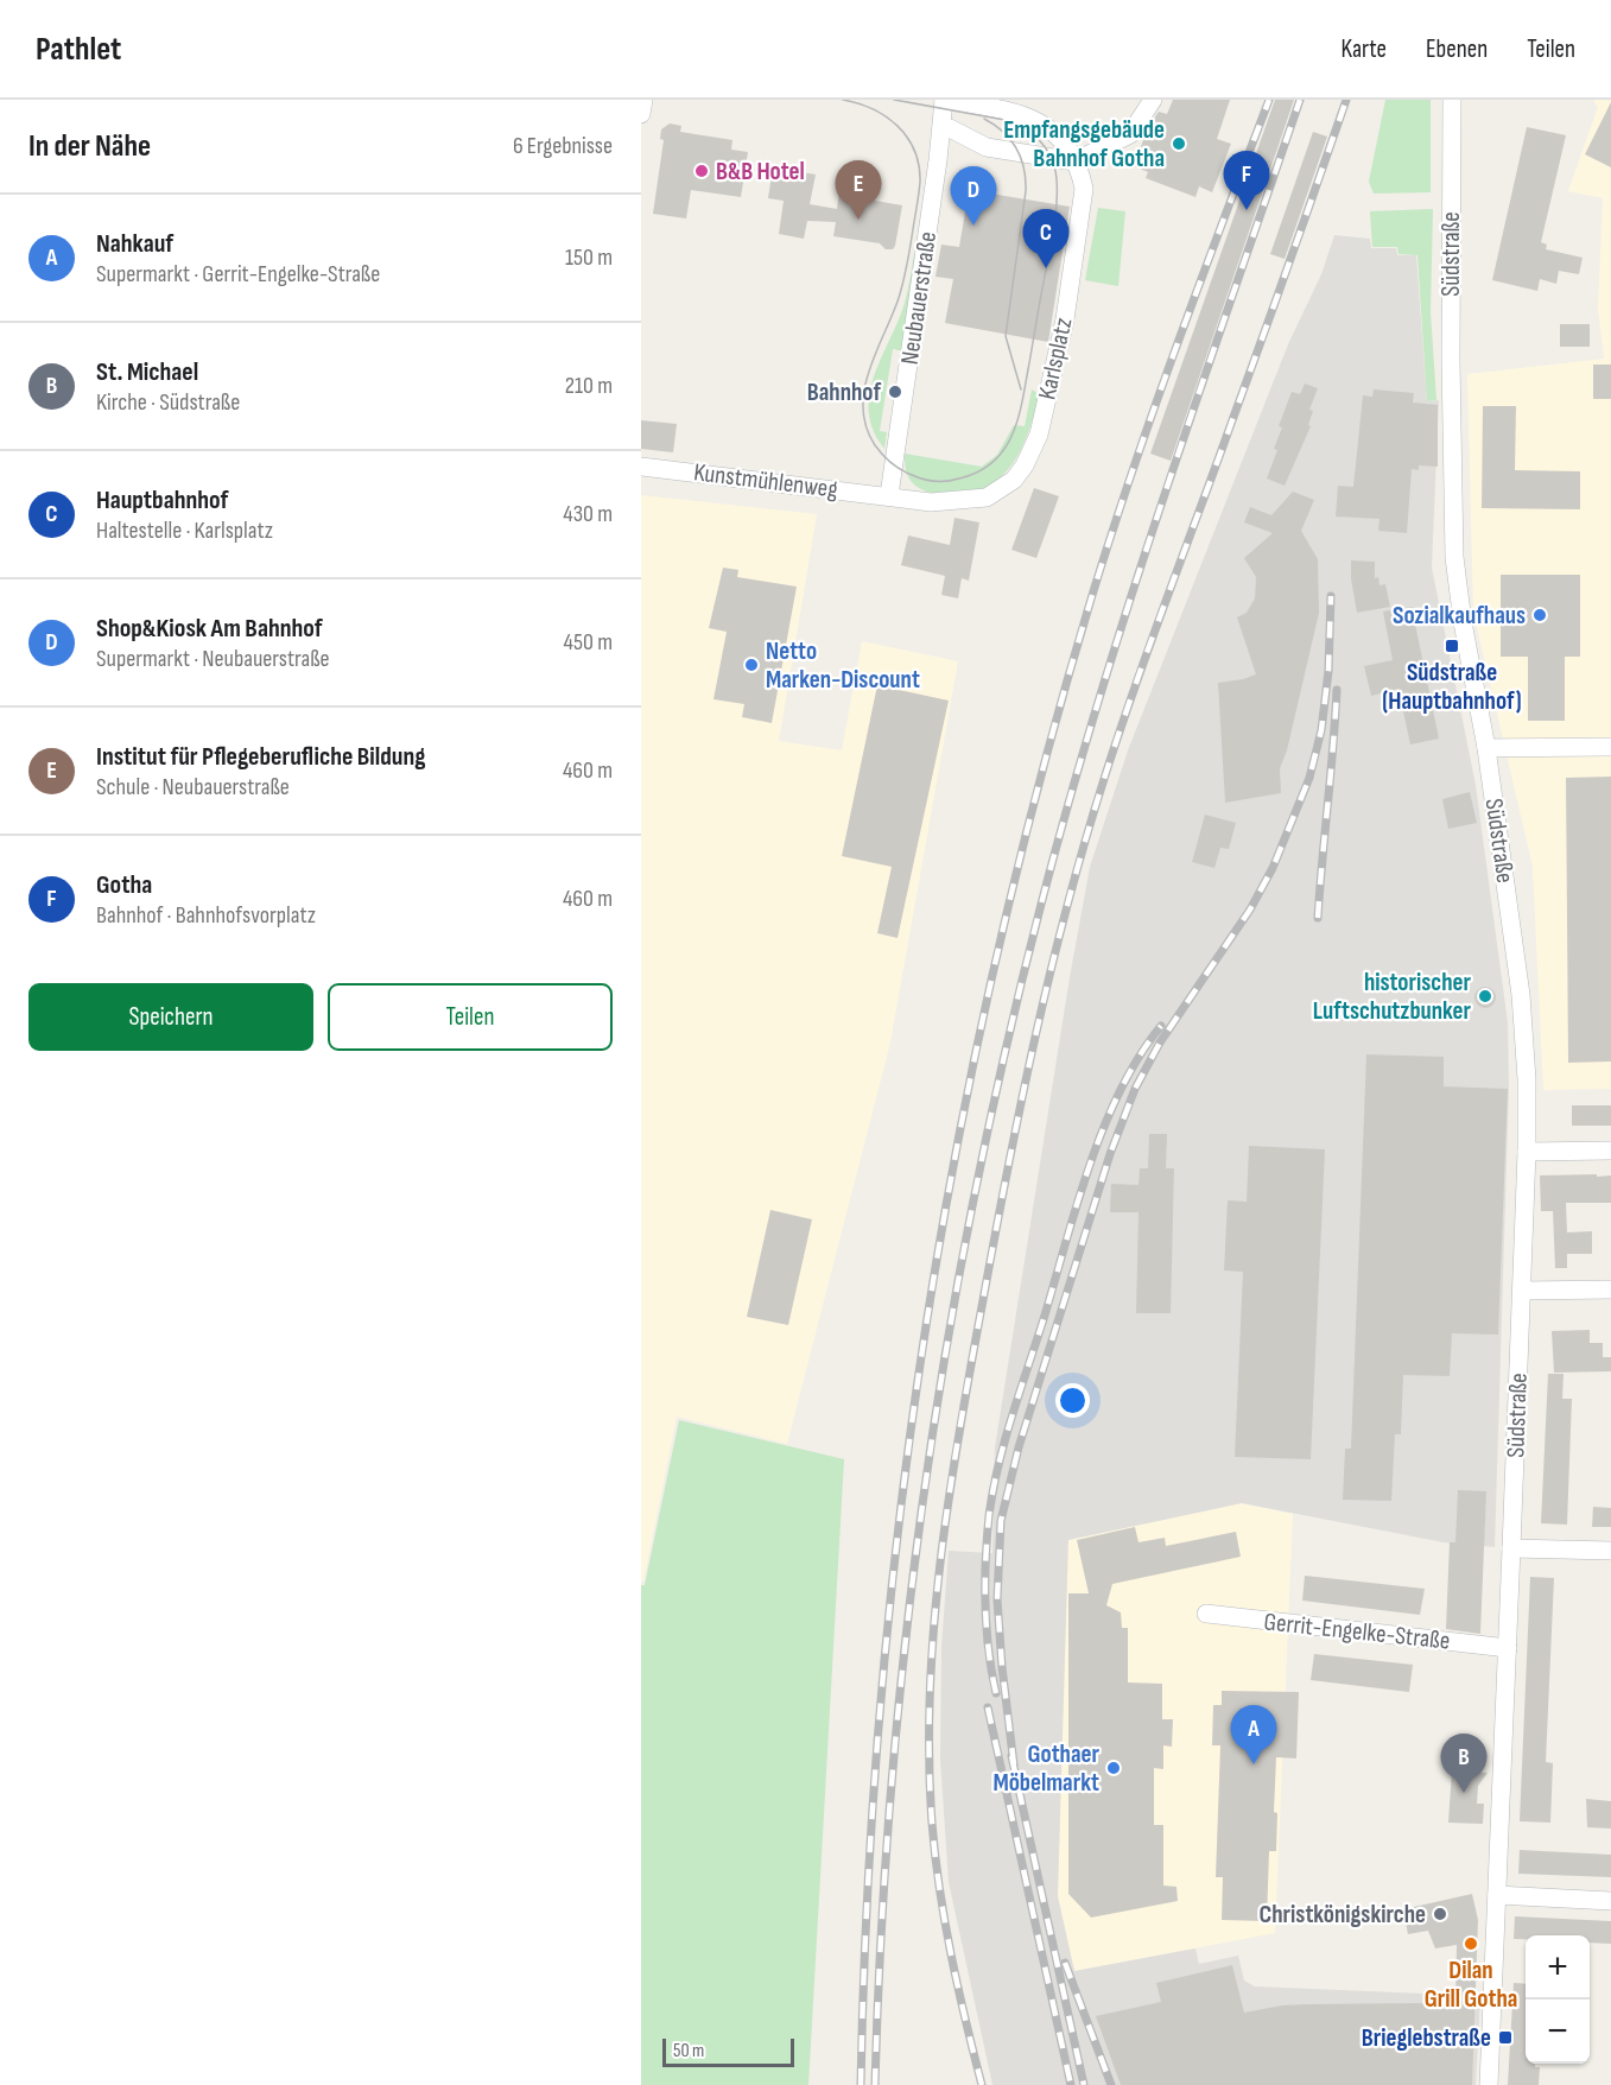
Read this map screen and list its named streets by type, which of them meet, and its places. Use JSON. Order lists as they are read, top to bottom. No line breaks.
{"streets":{"street":["Südstraße","Neubauerstraße","Karlsplatz","Kunstmühlenweg","Gerrit-Engelke-Straße"]},"crossings":[["Südstraße","Gerrit-Engelke-Straße"],["Neubauerstraße","Karlsplatz"],["Neubauerstraße","Kunstmühlenweg"],["Karlsplatz","Kunstmühlenweg"]],"places":{"other":["Empfangsgebäude Bahnhof Gotha","B&B Hotel","Bahnhof","Sozialkaufhaus","Netto Marken-Discount","historischer Luftschutzbunker","Gothaer Möbelmarkt","Christkönigskirche","Dilan Grill Gotha"],"transit":["Südstraße (Hauptbahnhof)","Brieglebstraße"]},"scale_bar":"50 m","page":{"header":"Pathlet","nav":["Karte","Ebenen","Teilen"],"heading":["In der Nähe","6 Ergebnisse"],"pins":["F","E","D","C","A","B"],"list":[{"mark":"A","name":"Nahkauf","note":"Supermarkt · Gerrit-Engelke-Straße","value":"150 m"},{"mark":"B","name":"St. Michael","note":"Kirche · Südstraße","value":"210 m"},{"mark":"C","name":"Hauptbahnhof","note":"Haltestelle · Karlsplatz","value":"430 m"},{"mark":"D","name":"Shop&Kiosk Am Bahnhof","note":"Supermarkt · Neubauerstraße","value":"450 m"},{"mark":"E","name":"Institut für Pflegeberufliche Bildung","note":"Schule · Neubauerstraße","value":"460 m"},{"mark":"F","name":"Gotha","note":"Bahnhof · Bahnhofsvorplatz","value":"460 m"}],"buttons":["Speichern","Teilen"],"map_buttons":["+","−"],"scale":"50 m"}}
